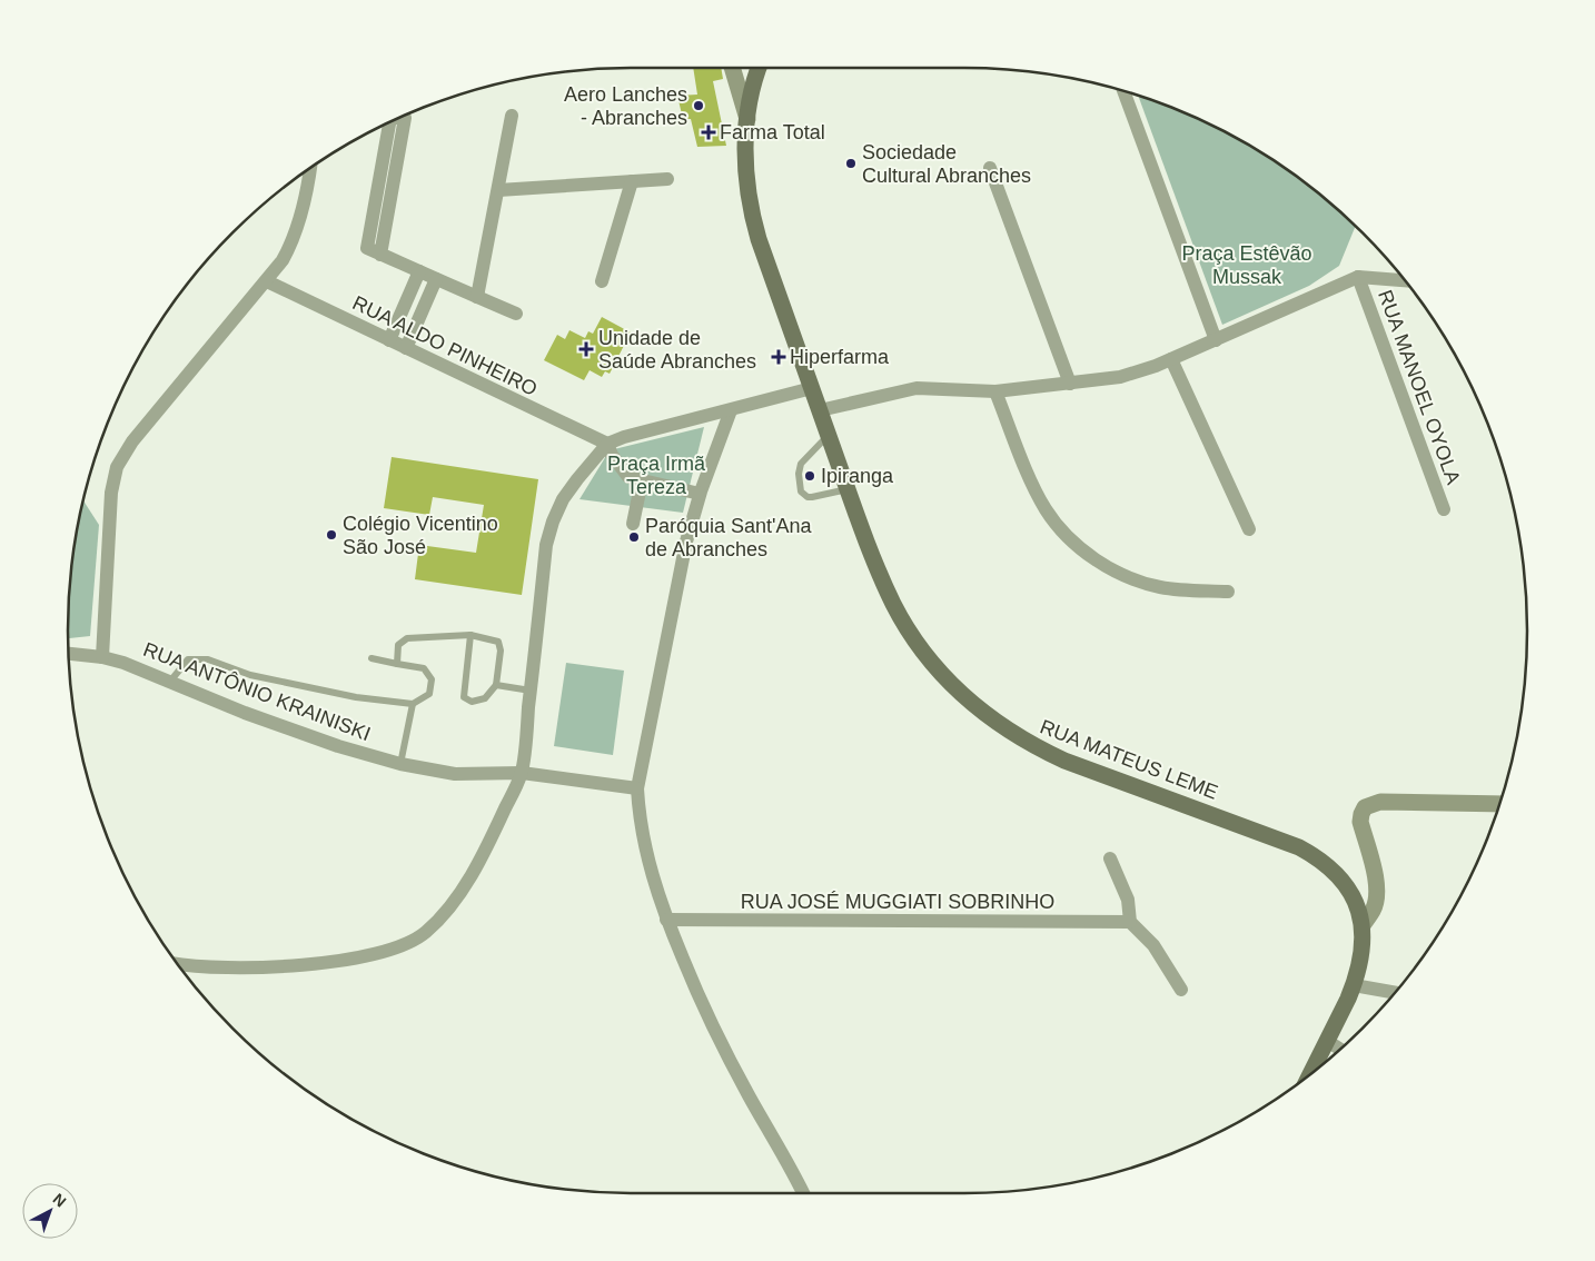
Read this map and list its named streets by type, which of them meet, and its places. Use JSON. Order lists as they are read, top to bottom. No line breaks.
{"streets":{"main road":["RUA MATEUS LEME"],"street":["RUA ALDO PINHEIRO","RUA MANOEL OYOLA","RUA ANTÔNIO KRAINISKI","RUA JOSÉ MUGGIATI SOBRINHO"]},"parks":["Praça Estêvão Mussak","Praça Irmã Tereza"],"places":{"other":["Aero Lanches - Abranches","Sociedade Cultural Abranches","Ipiranga","Colégio Vicentino São José","Paróquia Sant'Ana de Abranches"],"health":["Farma Total","Unidade de Saúde Abranches","Hiperfarma"]},"north":"top right"}
